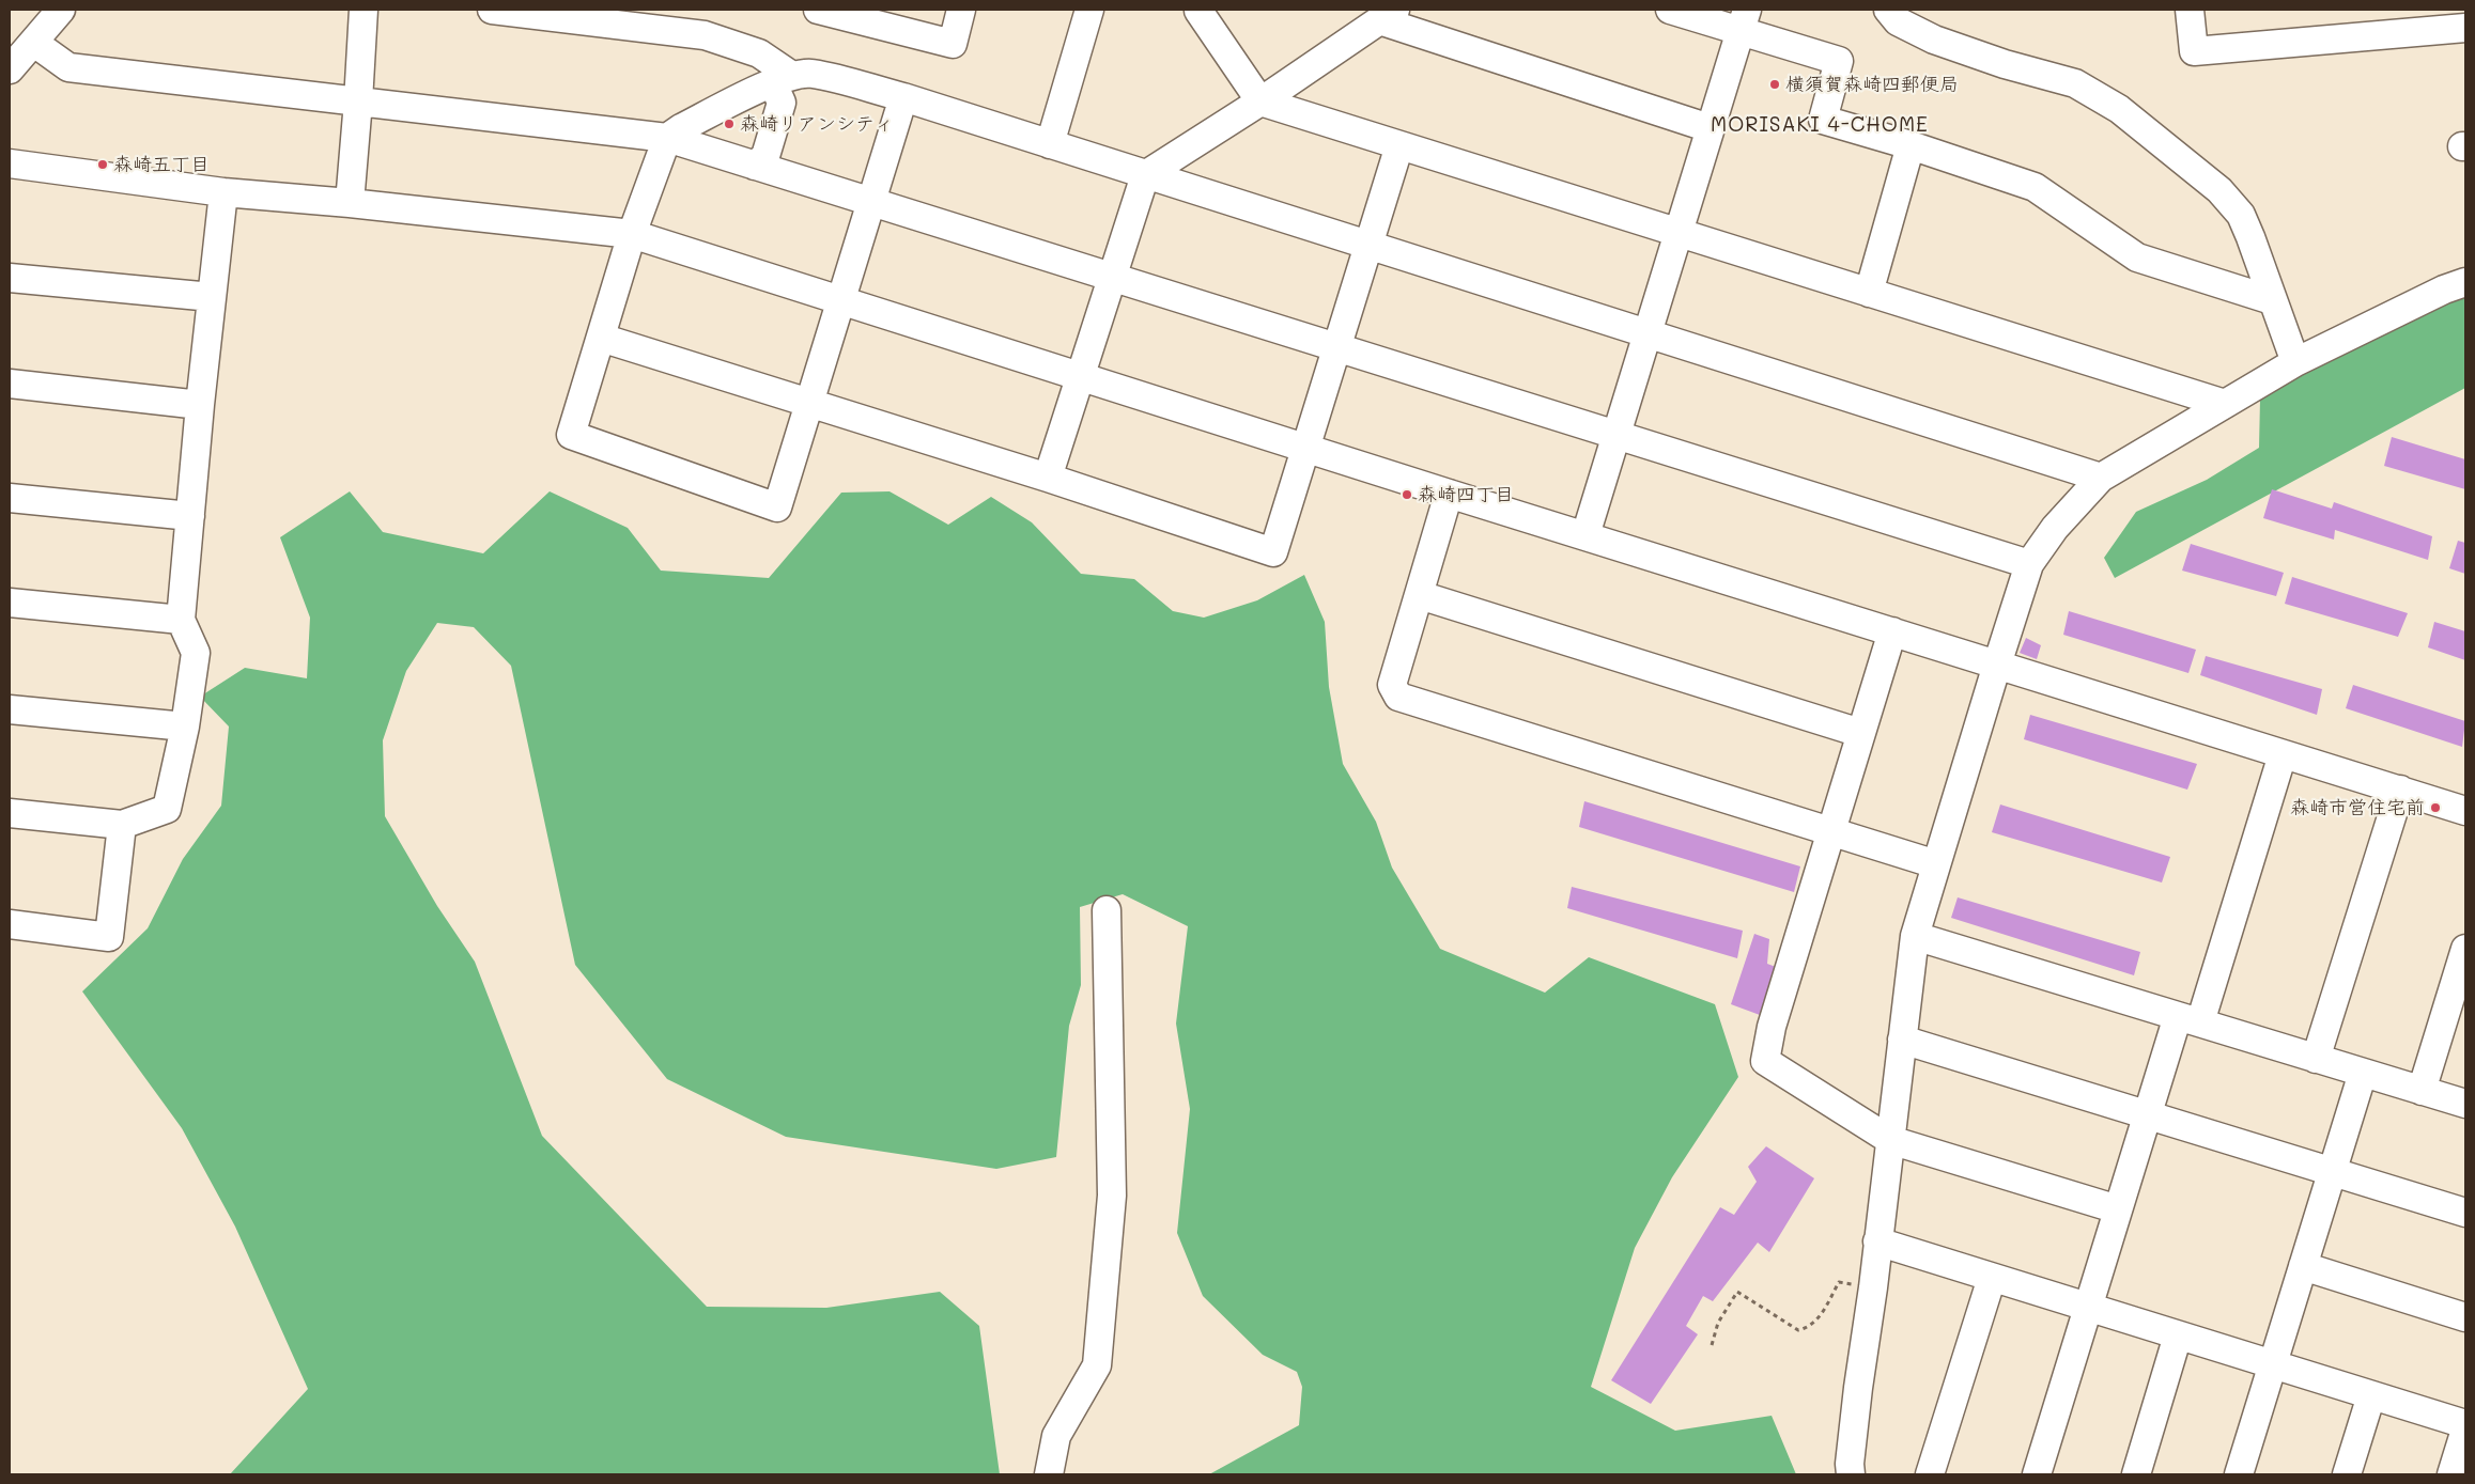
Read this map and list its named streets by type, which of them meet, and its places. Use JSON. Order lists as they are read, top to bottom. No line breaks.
{"districts":["MORISAKI 4-CHOME"],"places":["横須賀森崎四郵便局","森崎リアンシティ","森崎五丁目","森崎四丁目","森崎市営住宅前"]}
